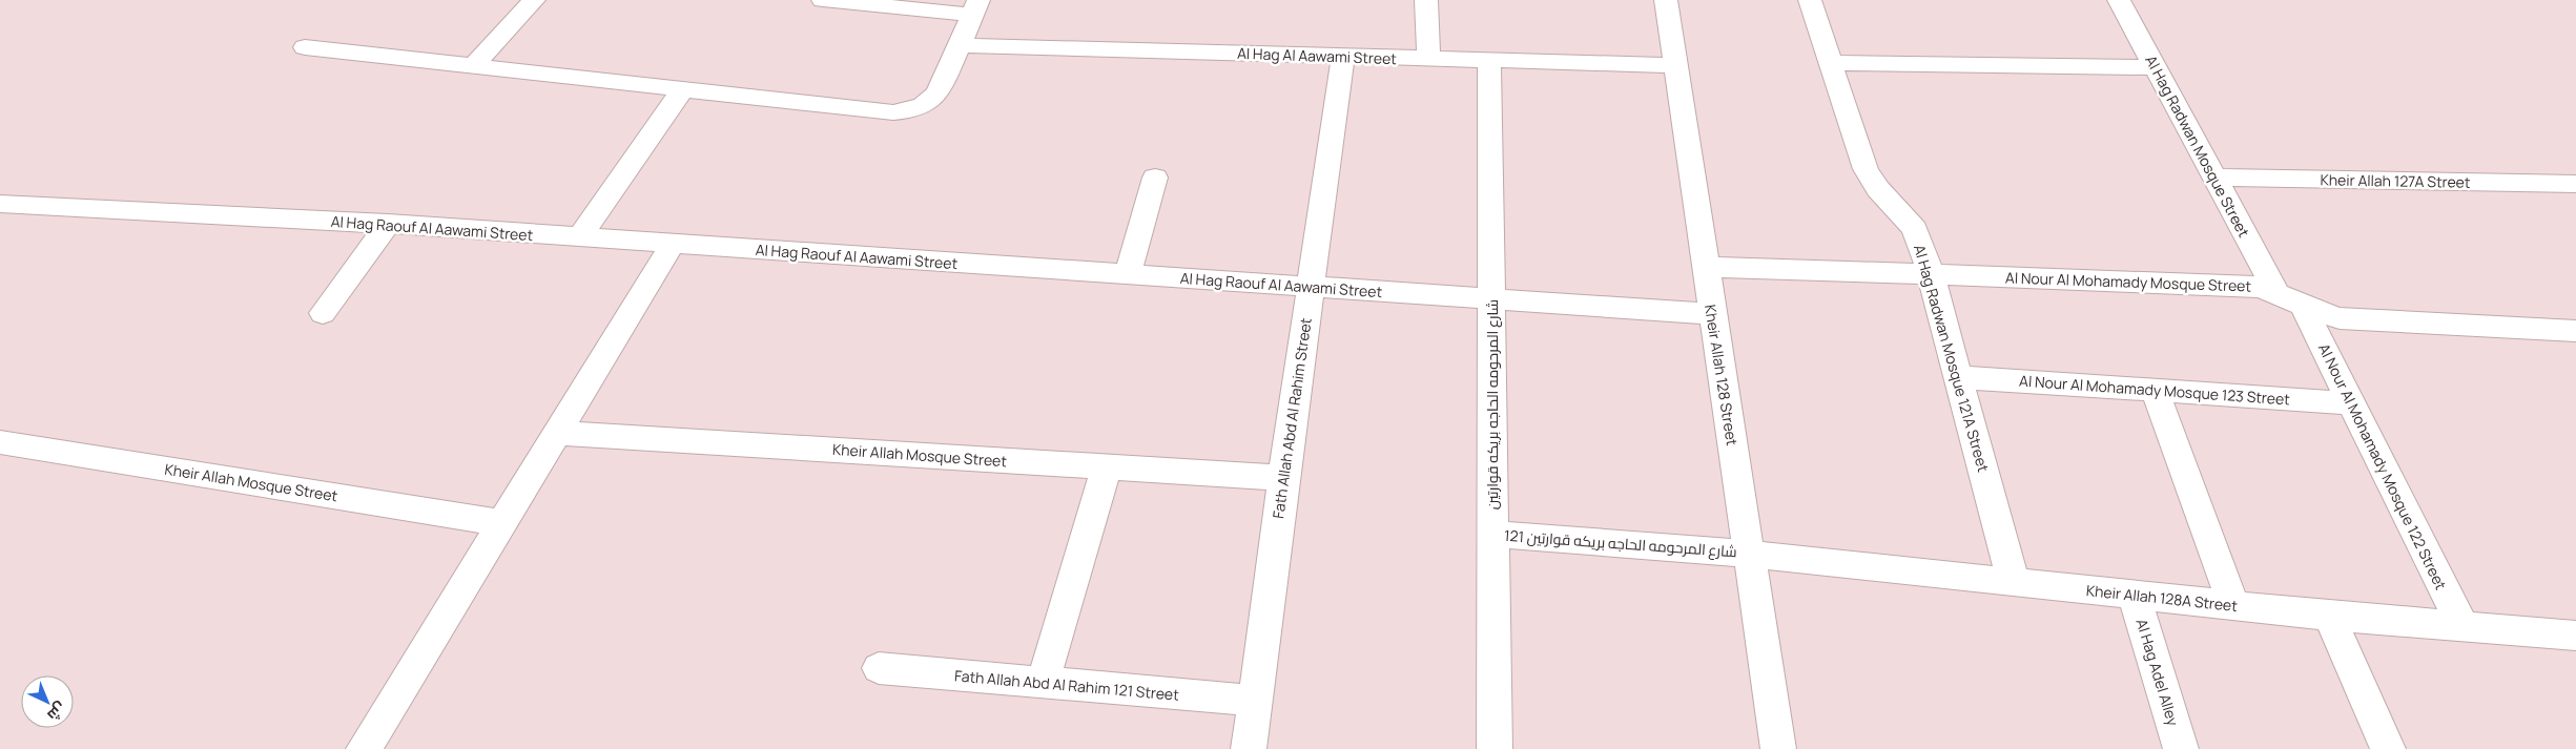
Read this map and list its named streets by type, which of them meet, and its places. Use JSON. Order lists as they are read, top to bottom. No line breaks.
{"streets":{"street":["Al Hag Al Aawami Street","Al Hag Radwan Mosque Street","Kheir Allah 127A Street","Al Hag Raouf Al Aawami Street","Al Nour Al Mohamady Mosque Street","Al Hag Radwan Mosque 121A Street","Kheir Allah 128 Street","Al Nour Al Mohamady Mosque 123 Street","شارع المرحومه الحاجه بريكه قوارتين","Fath Allah Abd Al Rahim Street","Kheir Allah Mosque Street","Al Nour Al Mohamady Mosque 122 Street","شارع المرحومه الحاجه بريكه قوارتين 121","Kheir Allah 128A Street","Al Hag Adel Alley","Fath Allah Abd Al Rahim 121 Street"]},"crossings":[["Al Hag Al Aawami Street","Kheir Allah 128 Street"],["Al Hag Al Aawami Street","شارع المرحومه الحاجه بريكه قوارتين"],["Al Hag Al Aawami Street","Fath Allah Abd Al Rahim Street"],["Al Hag Radwan Mosque Street","Kheir Allah 127A Street"],["Al Hag Radwan Mosque Street","Al Nour Al Mohamady Mosque Street"],["Al Hag Raouf Al Aawami Street","Kheir Allah 128 Street"],["Al Hag Raouf Al Aawami Street","شارع المرحومه الحاجه بريكه قوارتين"],["Al Hag Raouf Al Aawami Street","Fath Allah Abd Al Rahim Street"],["Al Nour Al Mohamady Mosque Street","Al Hag Radwan Mosque 121A Street"],["Al Nour Al Mohamady Mosque Street","Kheir Allah 128 Street"],["Al Nour Al Mohamady Mosque Street","Al Nour Al Mohamady Mosque 122 Street"],["Al Hag Radwan Mosque 121A Street","Al Nour Al Mohamady Mosque 123 Street"],["Al Hag Radwan Mosque 121A Street","Kheir Allah 128A Street"],["Kheir Allah 128 Street","شارع المرحومه الحاجه بريكه قوارتين 121"],["Kheir Allah 128 Street","Kheir Allah 128A Street"],["Al Nour Al Mohamady Mosque 123 Street","Al Nour Al Mohamady Mosque 122 Street"],["شارع المرحومه الحاجه بريكه قوارتين","شارع المرحومه الحاجه بريكه قوارتين 121"],["Fath Allah Abd Al Rahim Street","Kheir Allah Mosque Street"],["Fath Allah Abd Al Rahim Street","Fath Allah Abd Al Rahim 121 Street"],["Al Nour Al Mohamady Mosque 122 Street","Kheir Allah 128A Street"],["شارع المرحومه الحاجه بريكه قوارتين 121","Kheir Allah 128A Street"],["Kheir Allah 128A Street","Al Hag Adel Alley"]],"north":"bottom right"}
